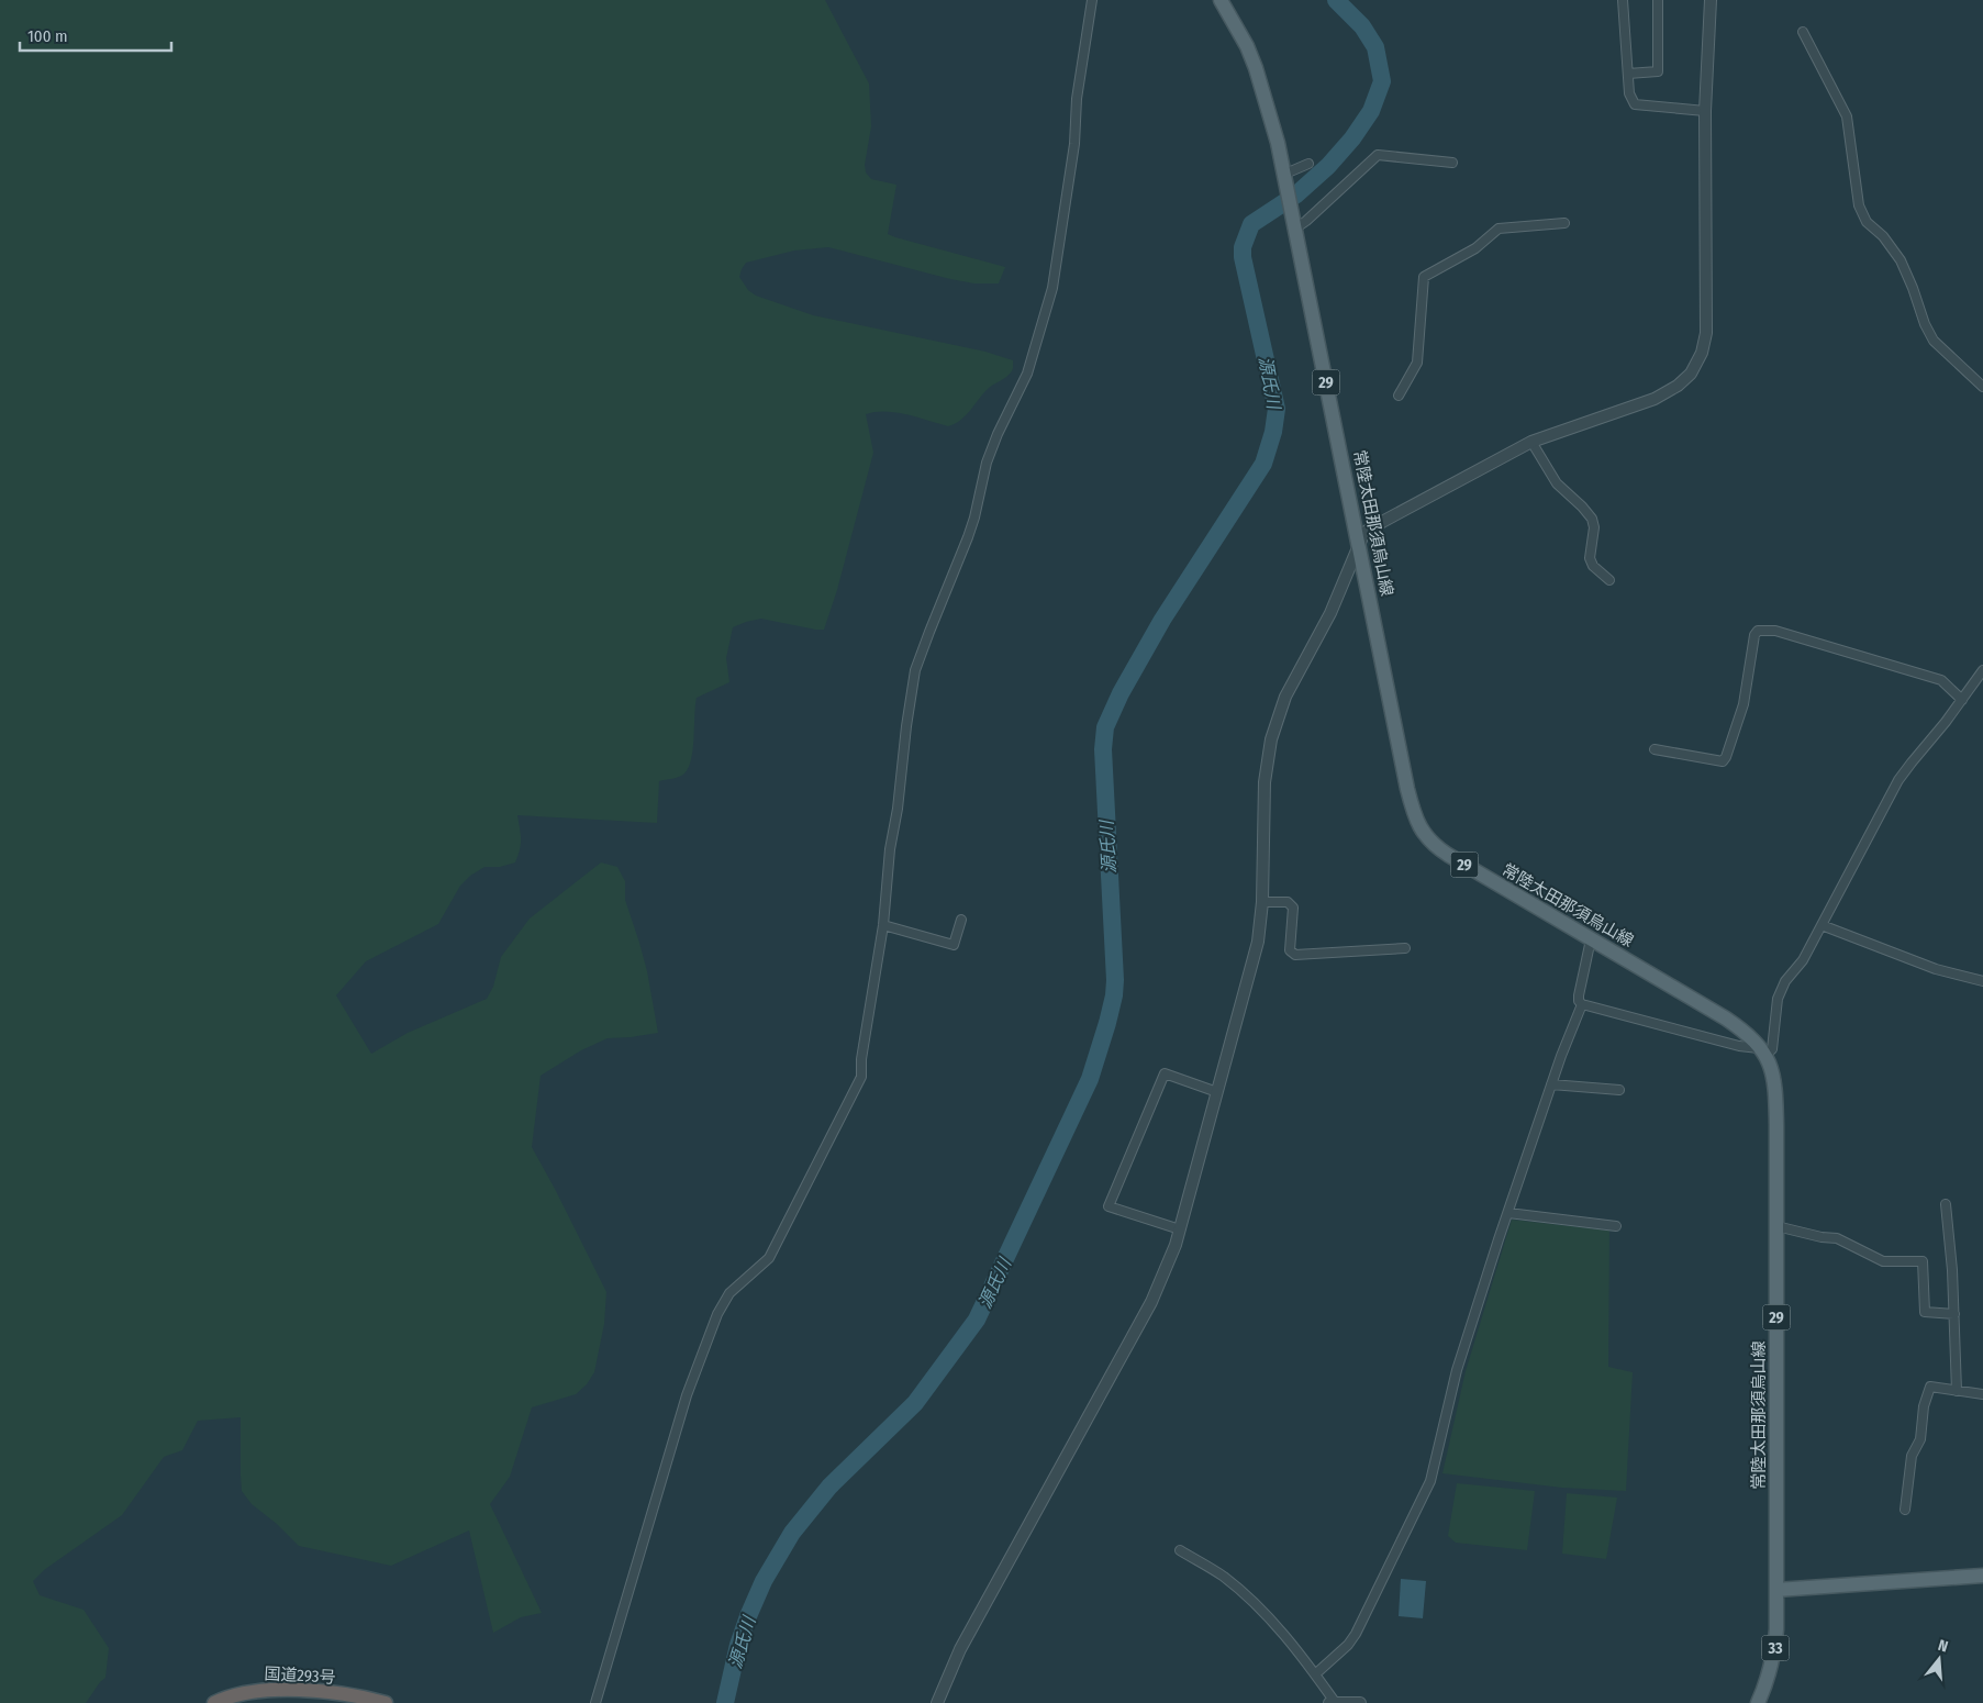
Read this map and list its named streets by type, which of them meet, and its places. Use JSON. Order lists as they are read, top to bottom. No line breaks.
{"streets":{"highway":["国道293号"],"main road":["29","常陸太田那須烏山線","33"]},"crossings":[["常陸太田那須烏山線","33"]],"water":["源氏川"],"scale_bar":"100 m","north":"top"}
